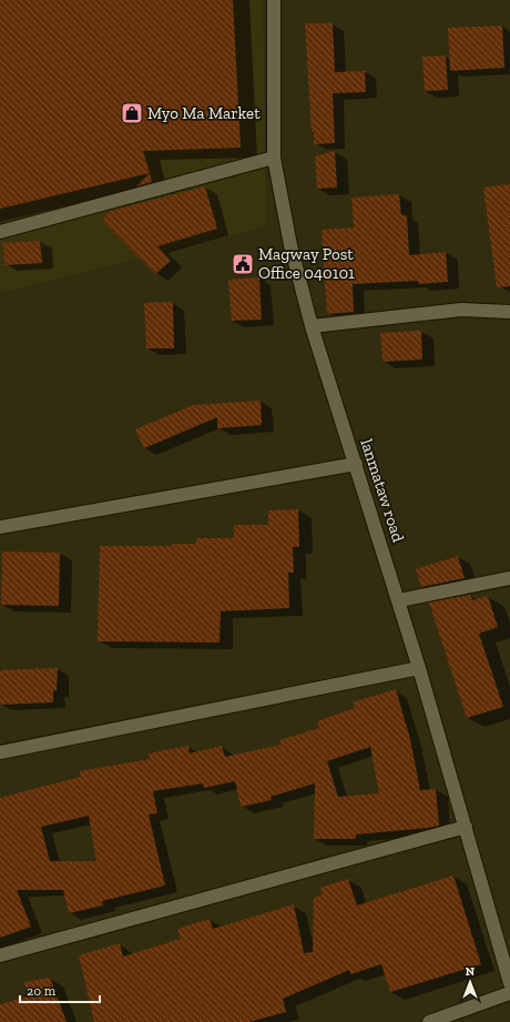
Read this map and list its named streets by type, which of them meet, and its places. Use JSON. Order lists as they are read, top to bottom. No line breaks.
{"streets":{"street":["lanmataw road"]},"places":{"shop":["Myo Ma Market"],"public building":["Magway Post Office 040101"]},"scale_bar":"20 m","north":"top"}
